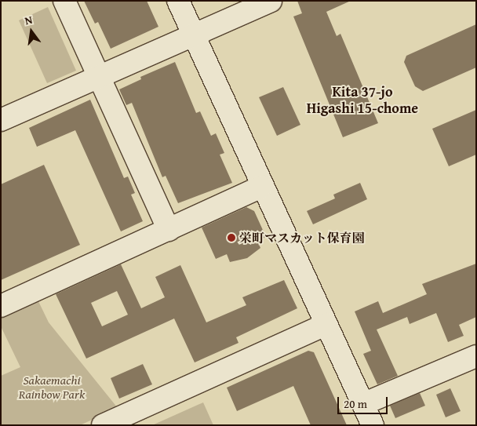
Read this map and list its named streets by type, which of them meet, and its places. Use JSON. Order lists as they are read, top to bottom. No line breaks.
{"districts":["Kita 37-jo Higashi 15-chome"],"parks":["Sakaemachi Rainbow Park"],"places":["栄町マスカット保育園"],"scale_bar":"20 m","north":"top"}
